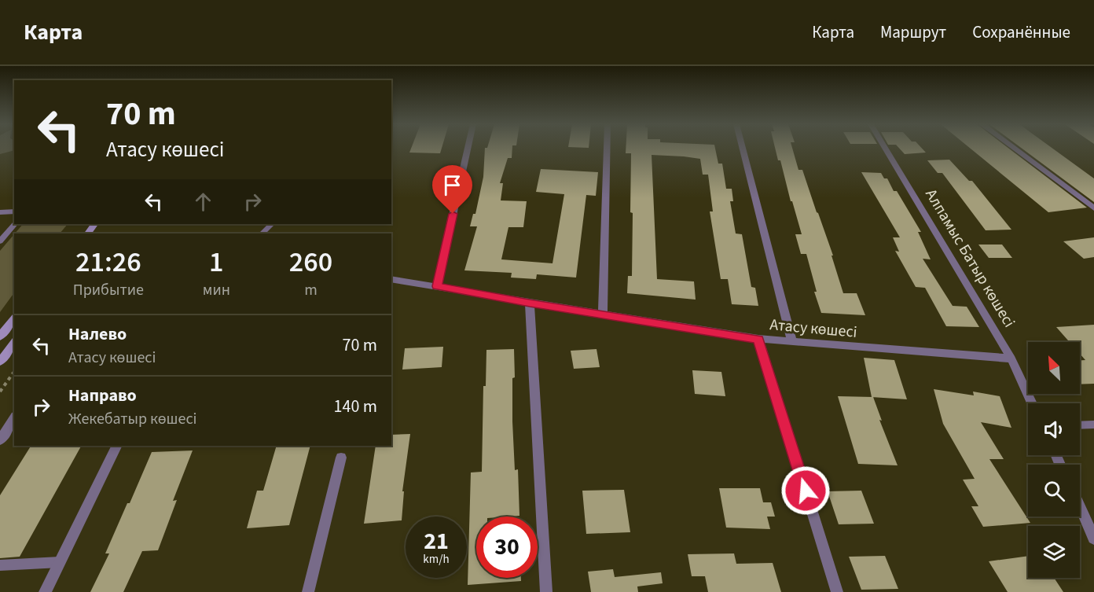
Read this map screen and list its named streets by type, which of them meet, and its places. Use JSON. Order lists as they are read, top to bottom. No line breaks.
{"streets":{"street":["Алпамыс Батыр көшесі","Атасу көшесі"]},"crossings":[["Алпамыс Батыр көшесі","Атасу көшесі"]],"north":"top left","page":{"header":"Карта","nav":["Карта","Маршрут","Сохранённые"],"turn":["70 m","Атасу көшесі"],"eta":["21:26","Прибытие","1","мин","260","m"],"list":[{"name":"Налево","note":"Атасу көшесі","value":"70 m"},{"name":"Направо","note":"Жекебатыр көшесі","value":"140 m"}],"speed":"21 km/h","limit":"30"}}
